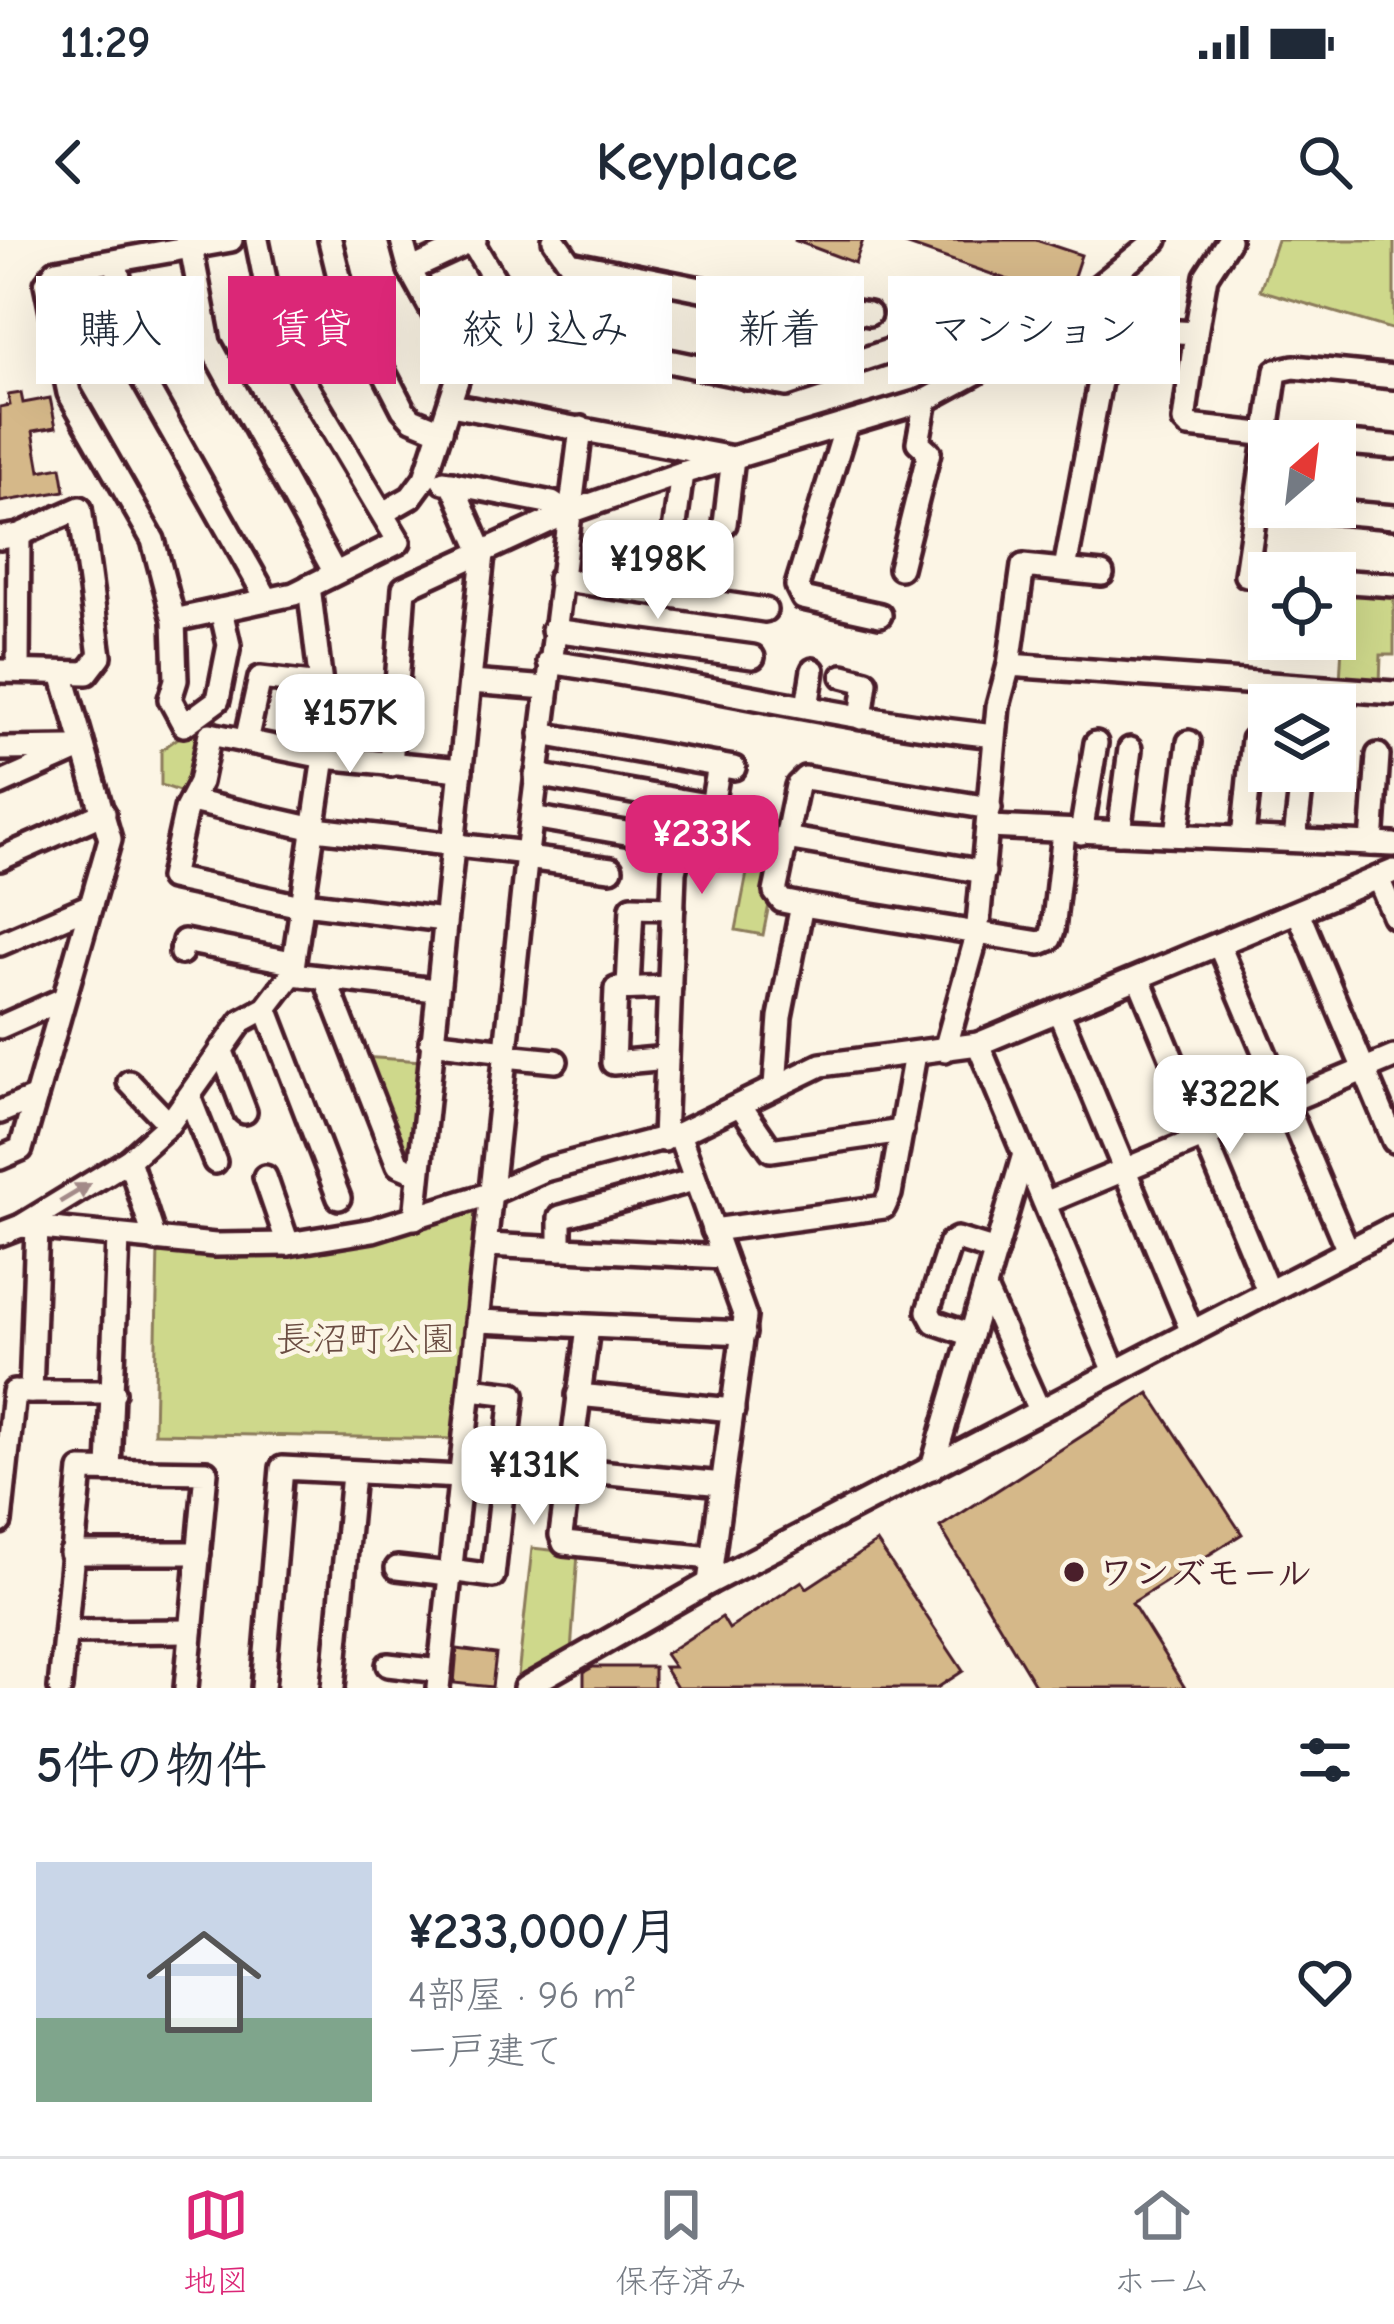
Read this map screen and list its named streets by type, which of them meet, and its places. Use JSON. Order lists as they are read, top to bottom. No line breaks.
{"parks":["長沼町公園"],"places":["ワンズモール"],"north":"top right","page":{"status":"11:29","header":"Keyplace","chip":["購入","賃貸","絞り込み","新着","マンション"],"price":["¥198K","¥157K","¥233K","¥322K","¥131K"],"heading":"5件の物件","list":[{"name":"¥233,000/月","note":"4部屋 · 96 m² · 一戸建て"}],"tabs":["地図","保存済み","ホーム"]}}
